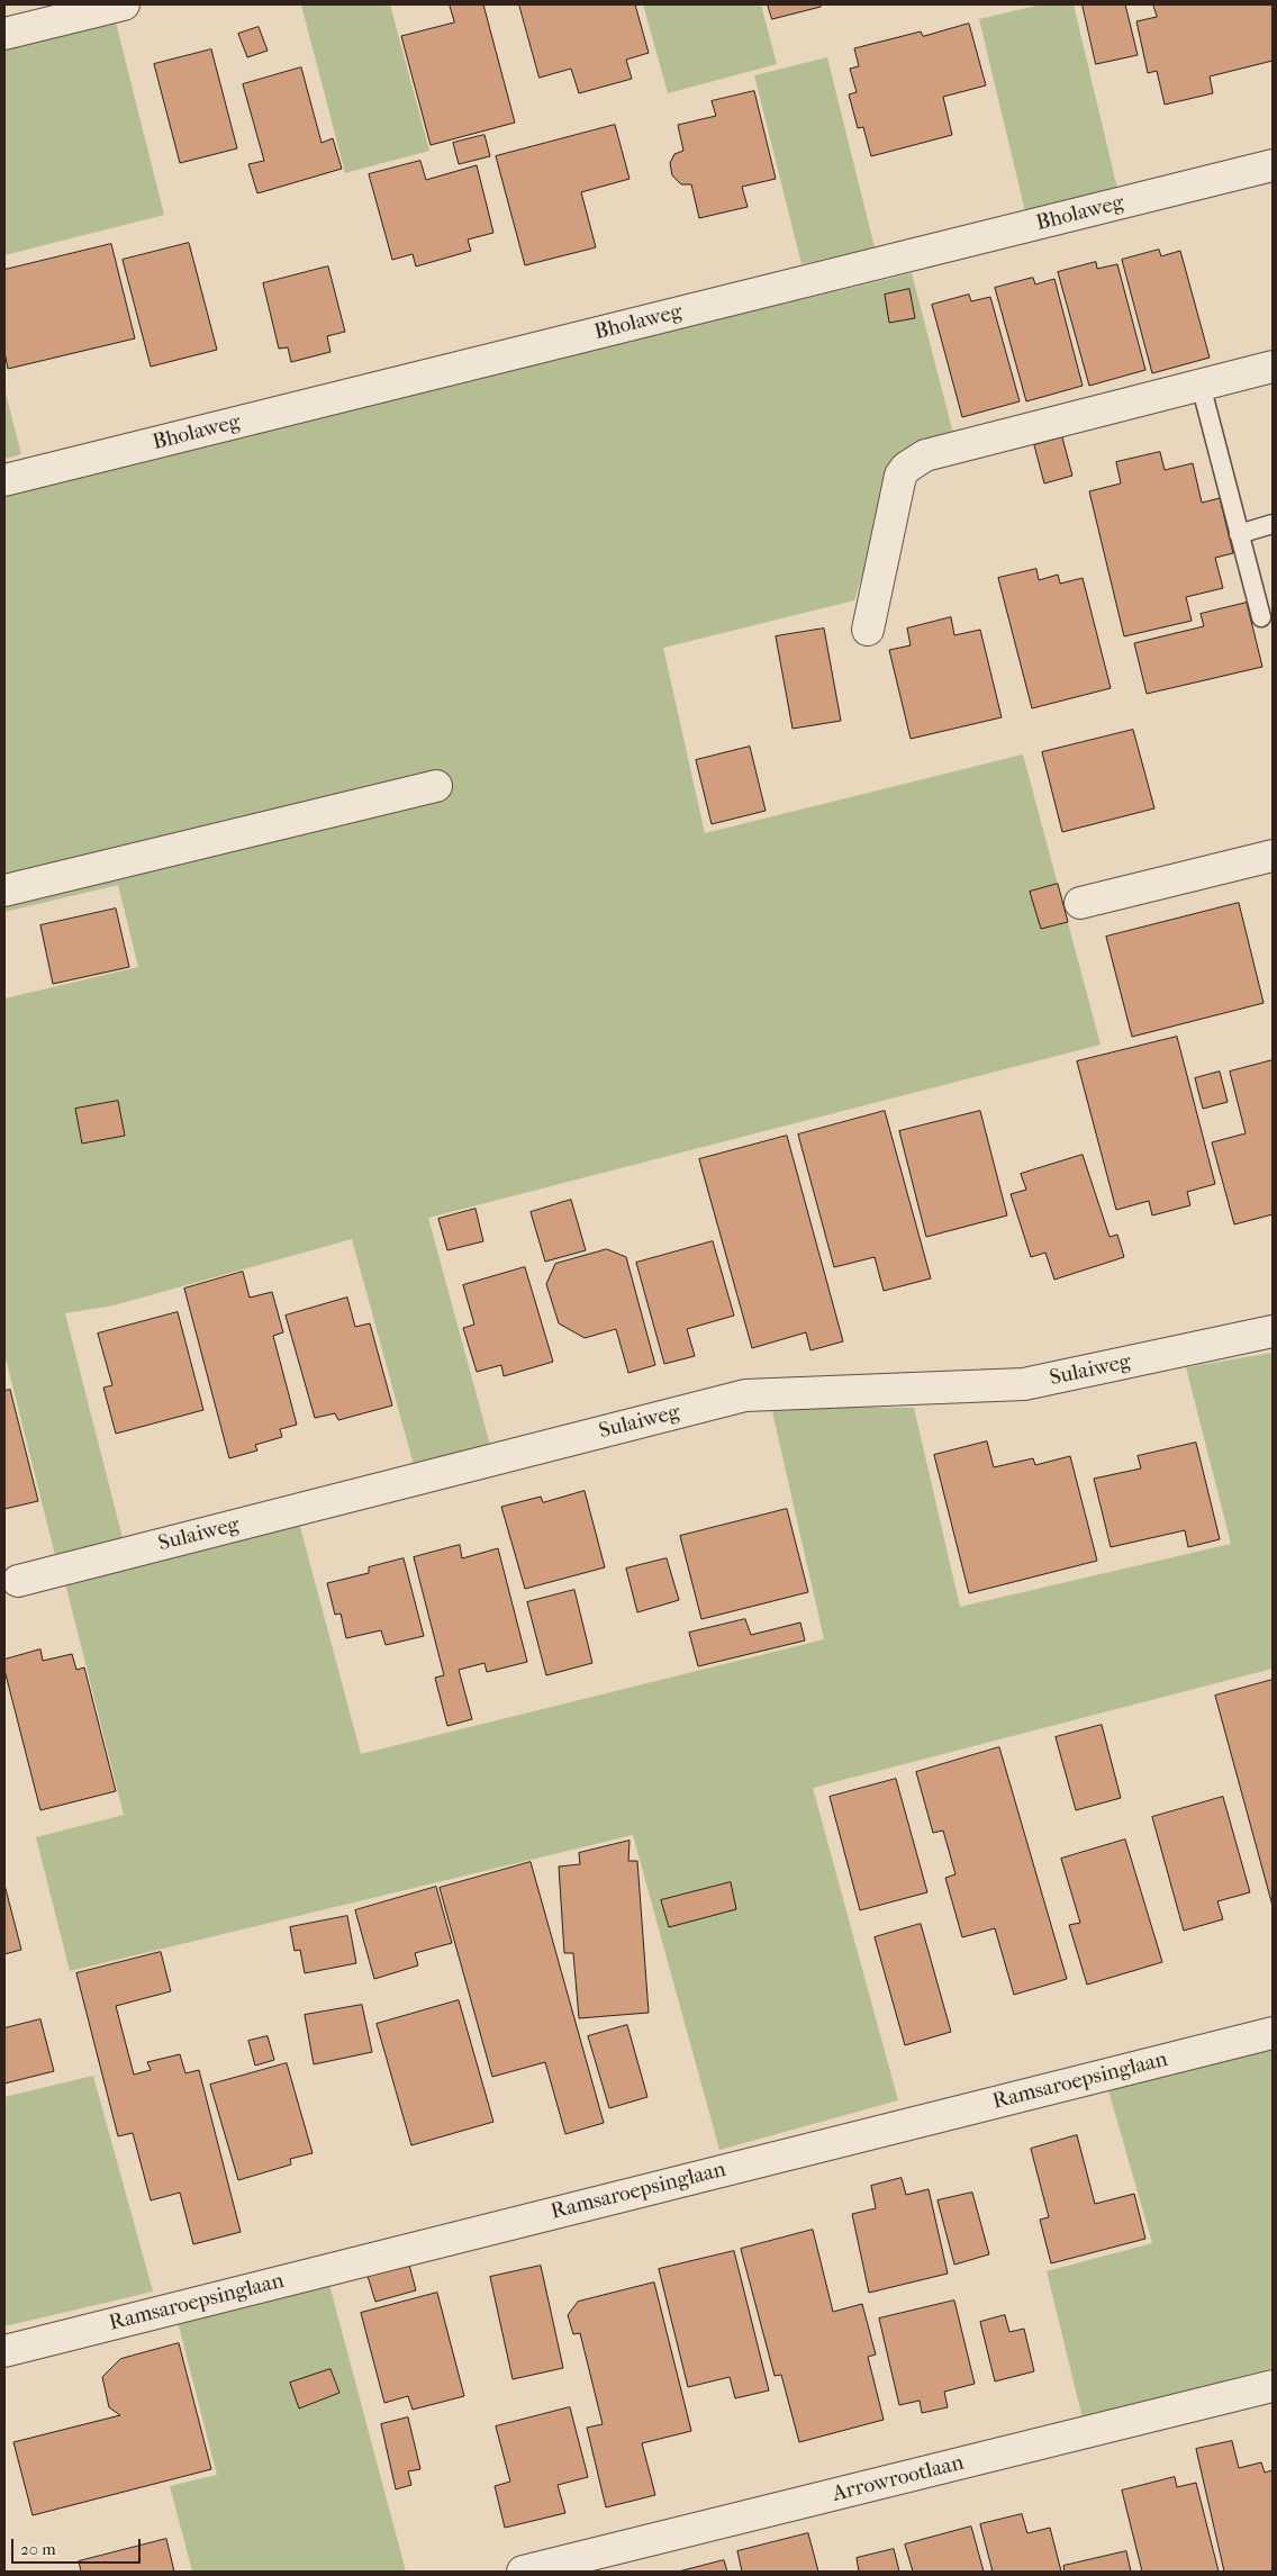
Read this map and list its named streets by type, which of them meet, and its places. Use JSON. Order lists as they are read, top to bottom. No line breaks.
{"streets":{"street":["Bholaweg","Sulaiweg","Ramsaroepsinglaan","Arrowrootlaan"]},"scale_bar":"20 m"}
